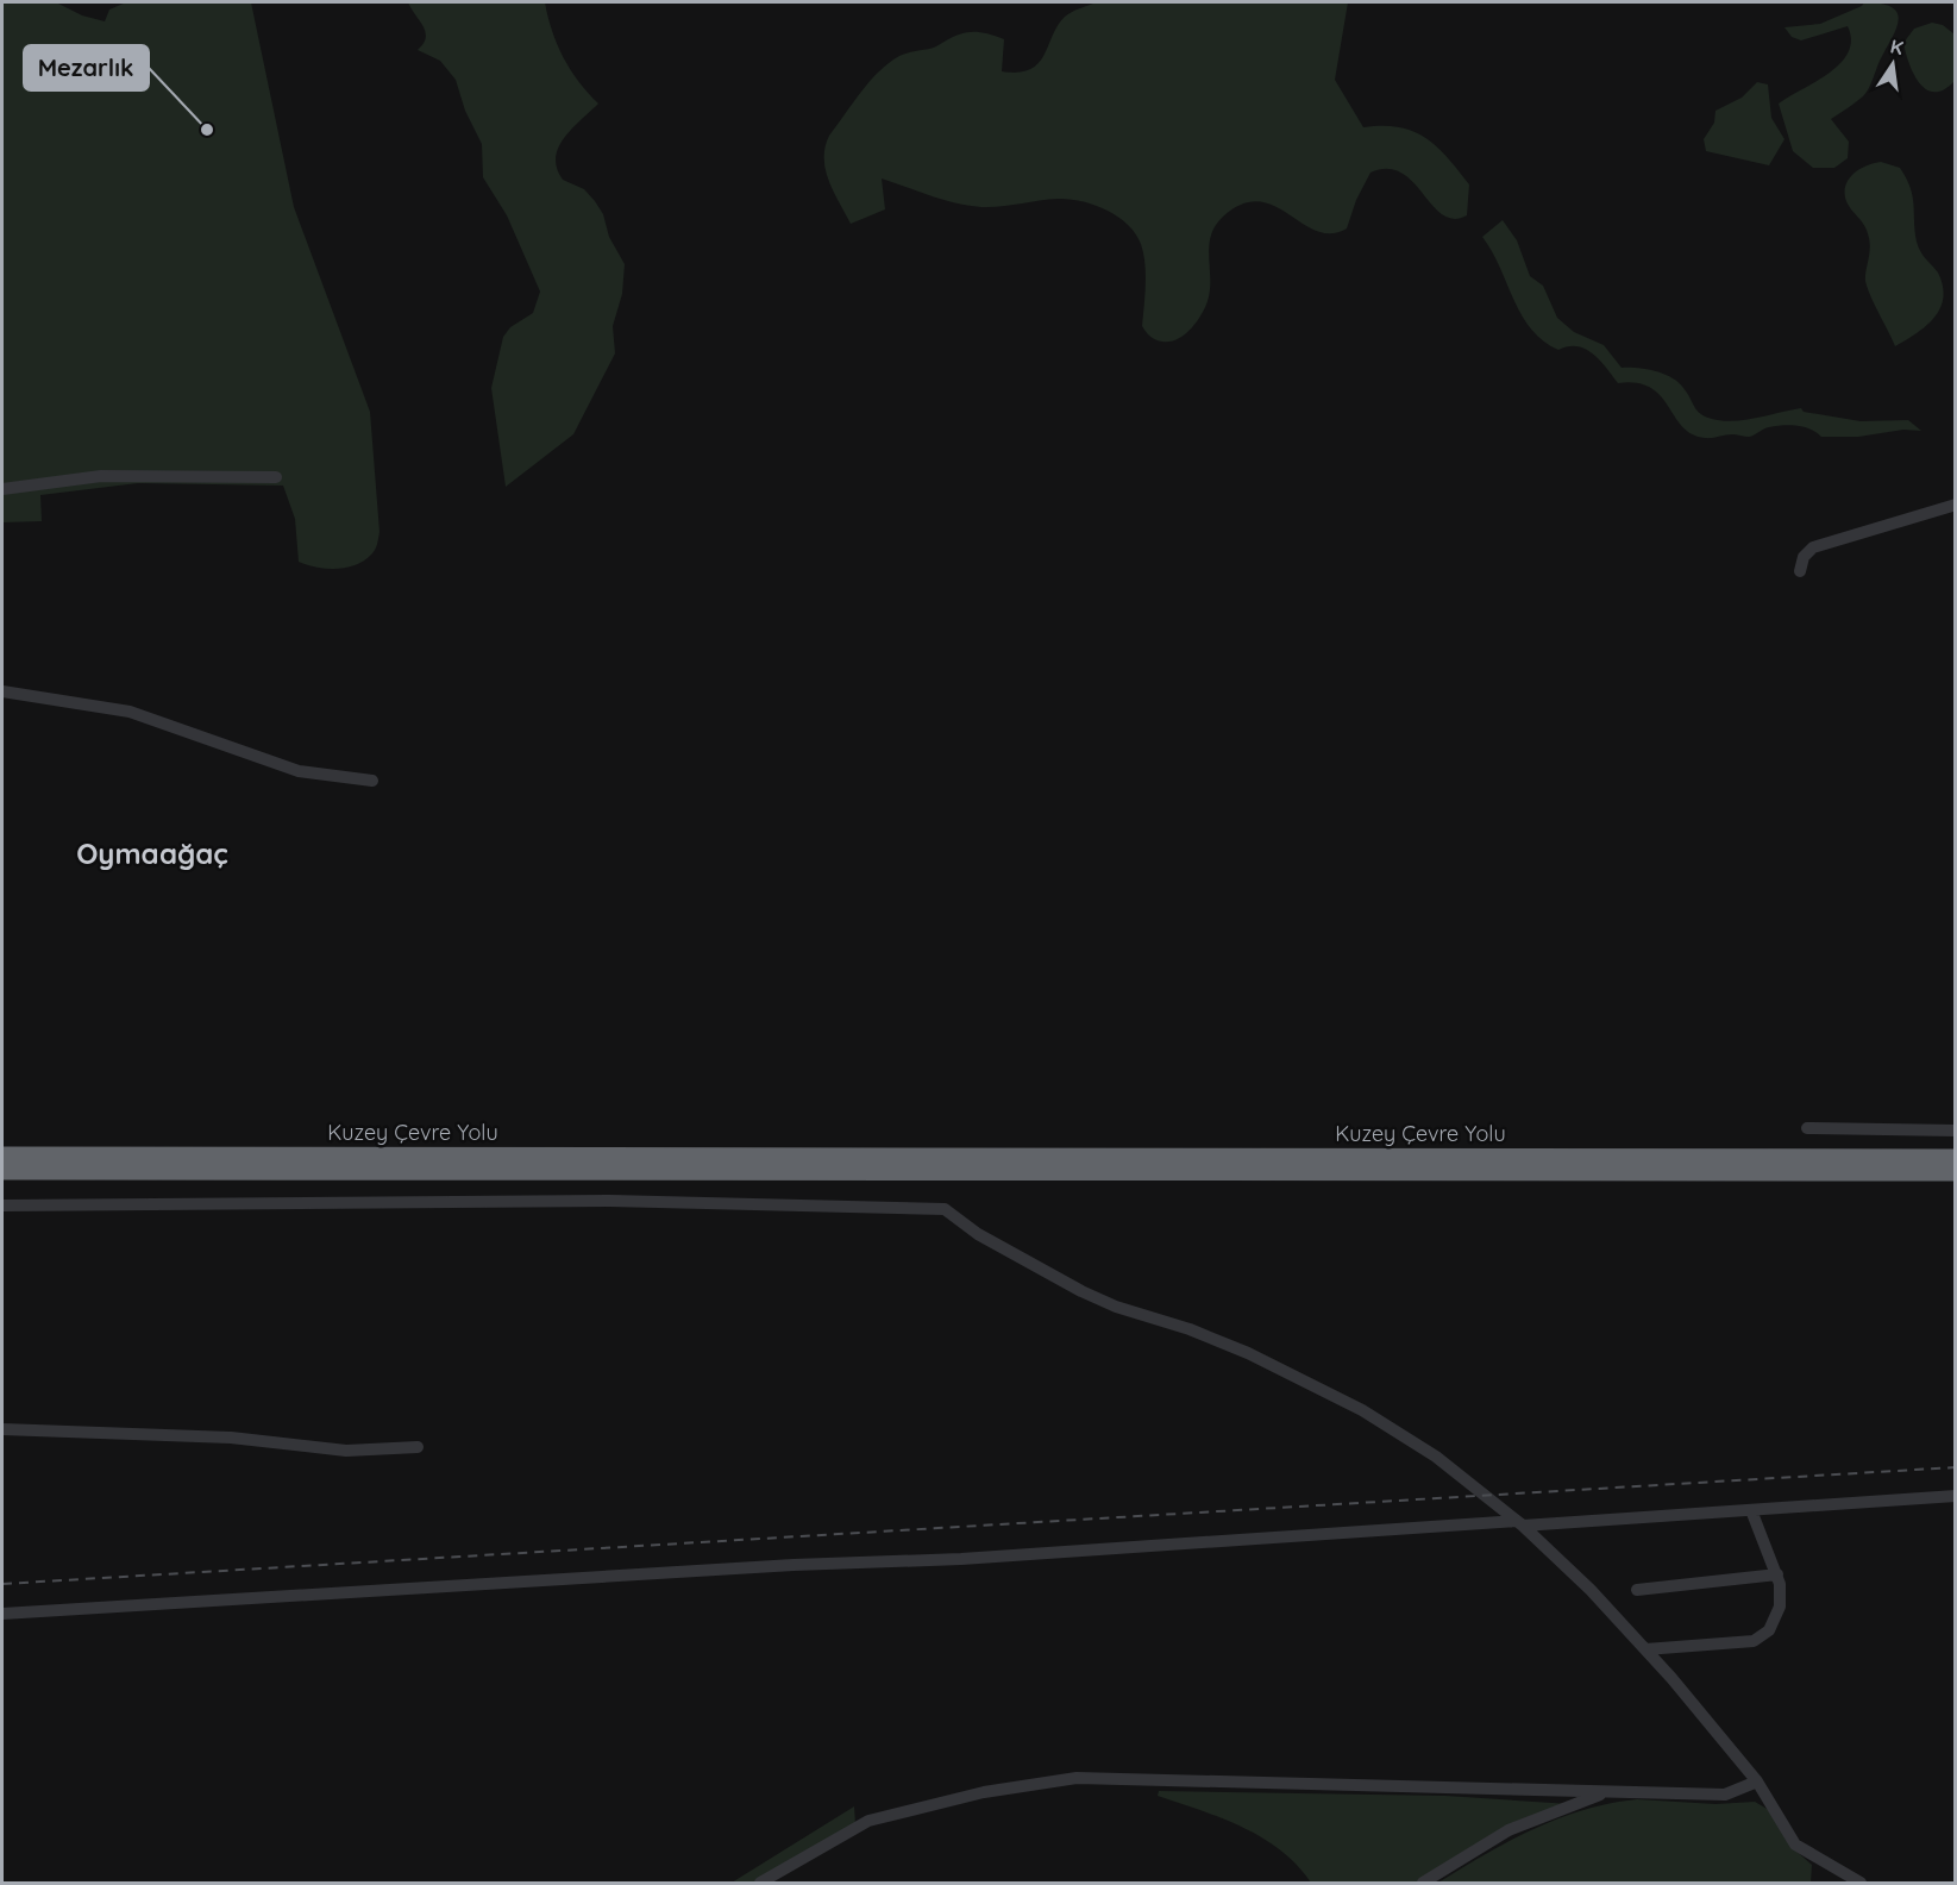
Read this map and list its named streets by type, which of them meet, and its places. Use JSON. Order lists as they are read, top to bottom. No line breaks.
{"streets":{"highway":["Kuzey Çevre Yolu"]},"districts":["Oymaağaç"],"places":["Mezarlık"],"north":"top"}
